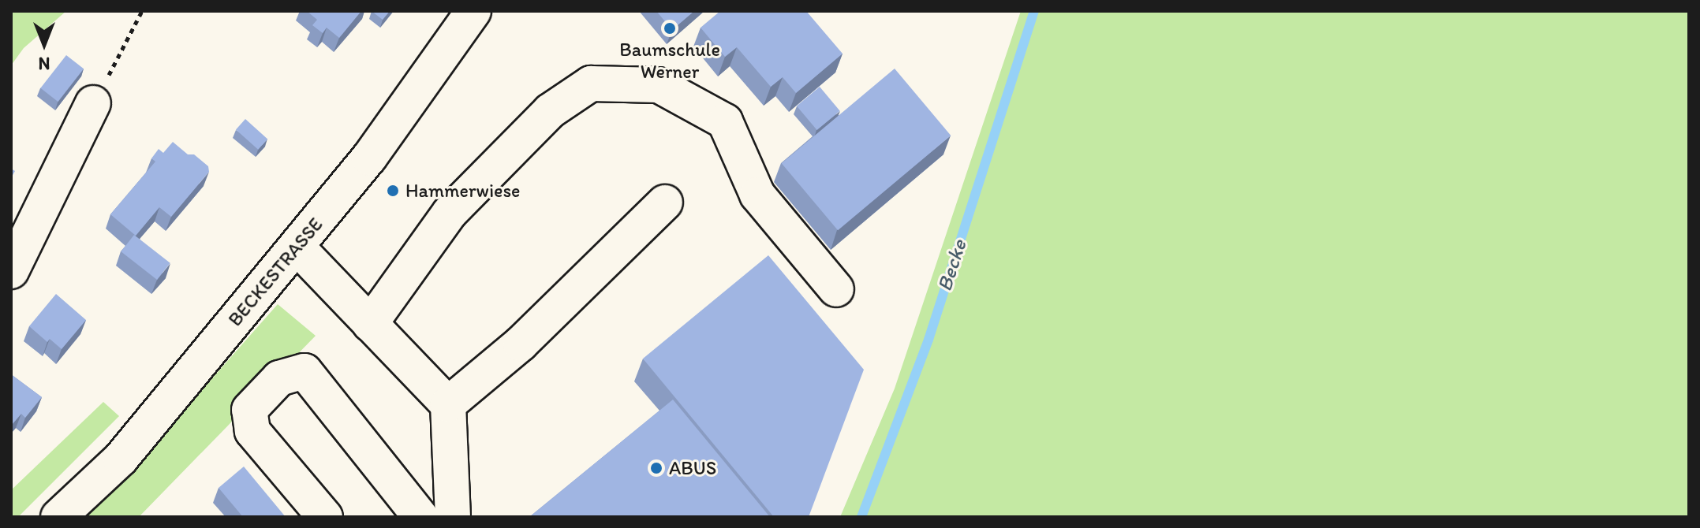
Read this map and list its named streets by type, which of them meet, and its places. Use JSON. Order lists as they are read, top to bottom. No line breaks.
{"streets":{"main road":["BECKESTRASSE"]},"water":["Becke"],"places":["Baumschule Werner","Hammerwiese","ABUS"],"north":"bottom"}
